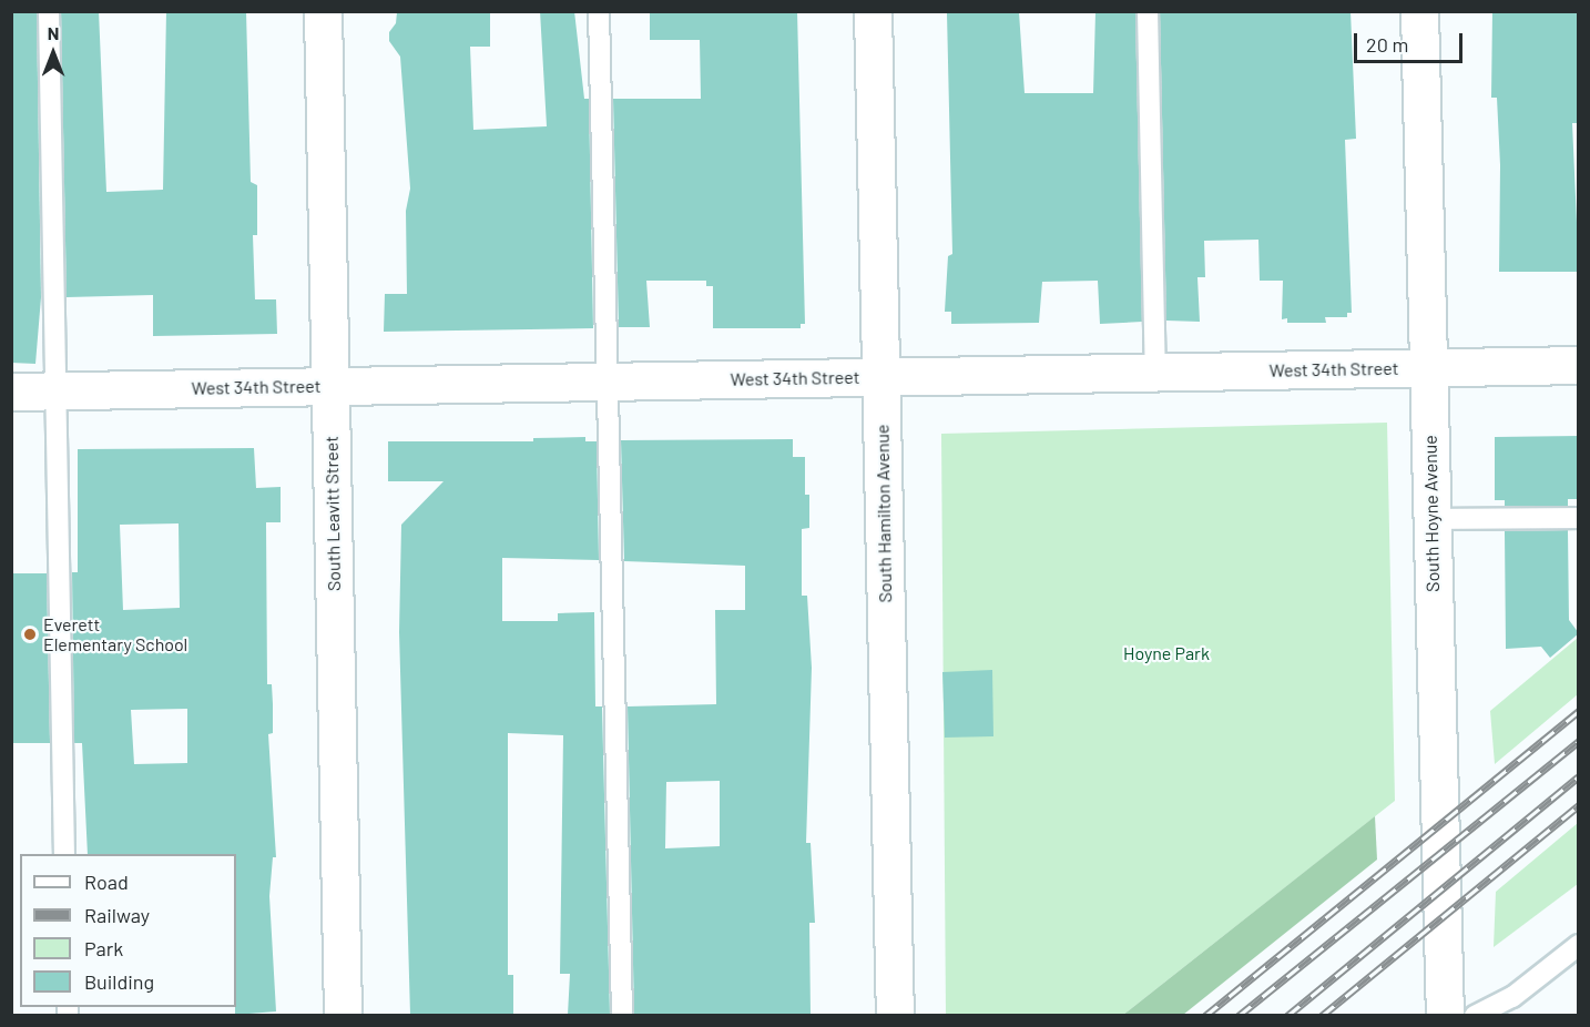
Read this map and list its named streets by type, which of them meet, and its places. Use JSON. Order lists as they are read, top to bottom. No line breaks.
{"streets":{"street":["West 34th Street","South Leavitt Street","South Hamilton Avenue","South Hoyne Avenue"]},"crossings":[["West 34th Street","South Leavitt Street"],["West 34th Street","South Hamilton Avenue"],["West 34th Street","South Hoyne Avenue"]],"parks":["Hoyne Park"],"places":["Everett Elementary School"],"legend":["Road","Railway","Park","Building"],"scale_bar":"20 m","north":"top"}
